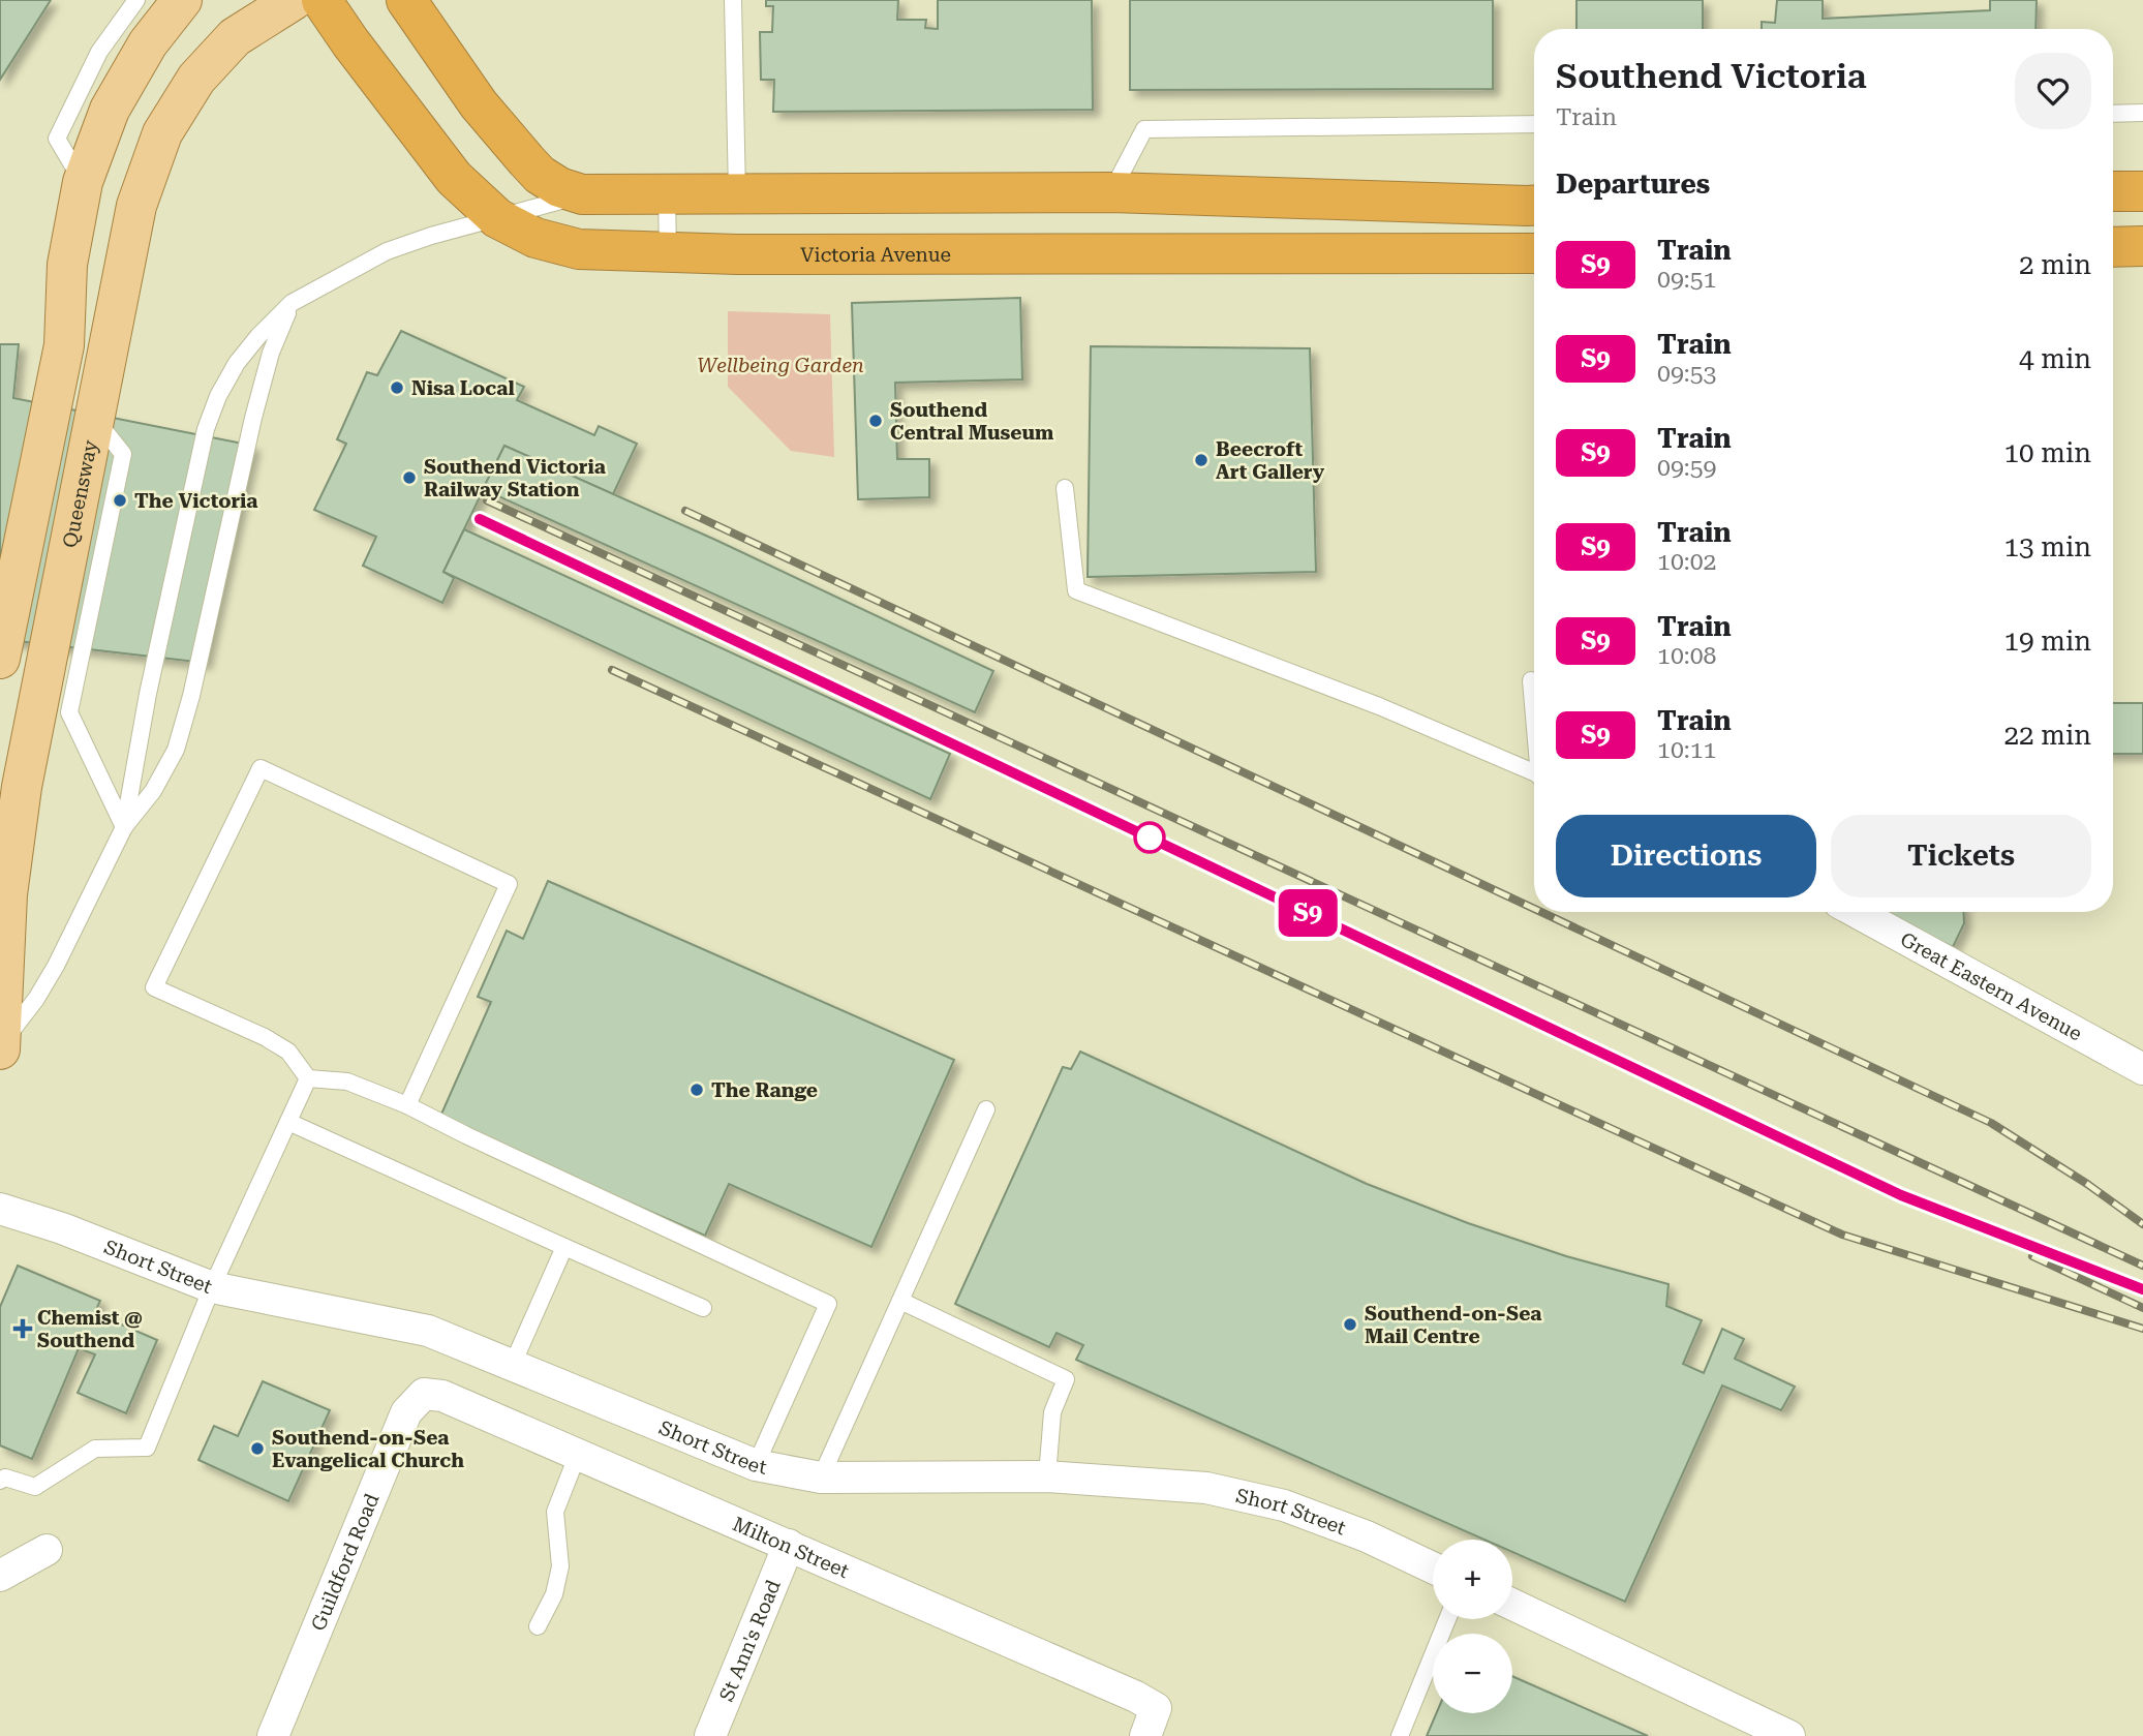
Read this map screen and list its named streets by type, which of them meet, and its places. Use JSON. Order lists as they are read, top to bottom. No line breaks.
{"streets":{"highway":["Victoria Avenue"],"main road":["Queensway"],"street":["Great Eastern Avenue","Short Street","Milton Street","Guildford Road","St Ann's Road"]},"crossings":[["Milton Street","Guildford Road"],["Milton Street","St Ann's Road"]],"parks":["Wellbeing Garden"],"places":{"other":["Nisa Local","Southend Central Museum","Beecroft Art Gallery","Southend Victoria Railway Station","The Victoria","The Range","Southend-on-Sea Mail Centre","Southend-on-Sea Evangelical Church"],"health":["Chemist @ Southend"]},"page":{"on_map":"S9","heading":[["Southend Victoria","Train"],"Departures"],"list":[{"mark":"S9","name":"Train","note":"09:51","value":"2 min"},{"mark":"S9","name":"Train","note":"09:53","value":"4 min"},{"mark":"S9","name":"Train","note":"09:59","value":"10 min"},{"mark":"S9","name":"Train","note":"10:02","value":"13 min"},{"mark":"S9","name":"Train","note":"10:08","value":"19 min"},{"mark":"S9","name":"Train","note":"10:11","value":"22 min"}],"buttons":["Directions","Tickets"],"map_buttons":["+","−"]}}
